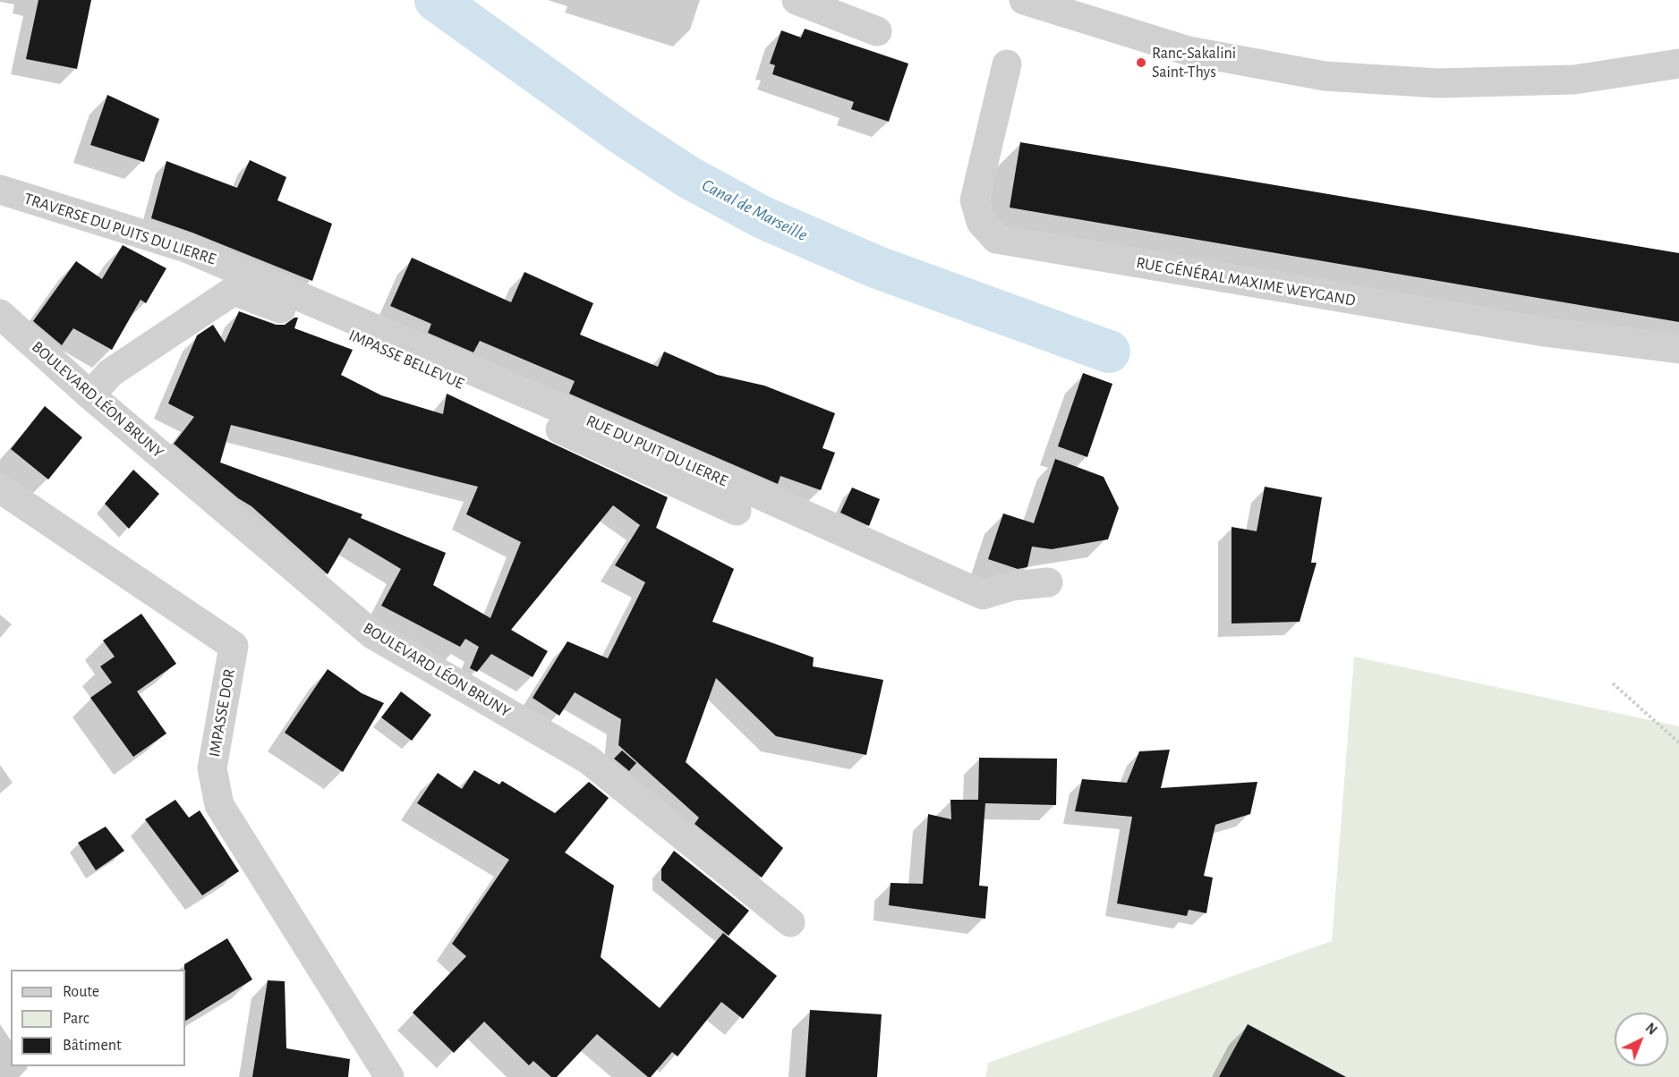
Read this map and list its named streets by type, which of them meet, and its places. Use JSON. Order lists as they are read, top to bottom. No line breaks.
{"streets":{"street":["TRAVERSE DU PUITS DU LIERRE","RUE GÉNÉRAL MAXIME WEYGAND","IMPASSE BELLEVUE","BOULEVARD LÉON BRUNY","RUE DU PUIT DU LIERRE","IMPASSE DOR"]},"crossings":[["TRAVERSE DU PUITS DU LIERRE","RUE DU PUIT DU LIERRE"],["IMPASSE BELLEVUE","BOULEVARD LÉON BRUNY"]],"water":["Canal de Marseille"],"places":["Ranc-Sakalini Saint-Thys"],"legend":["Route","Parc","Bâtiment"],"north":"top right"}
